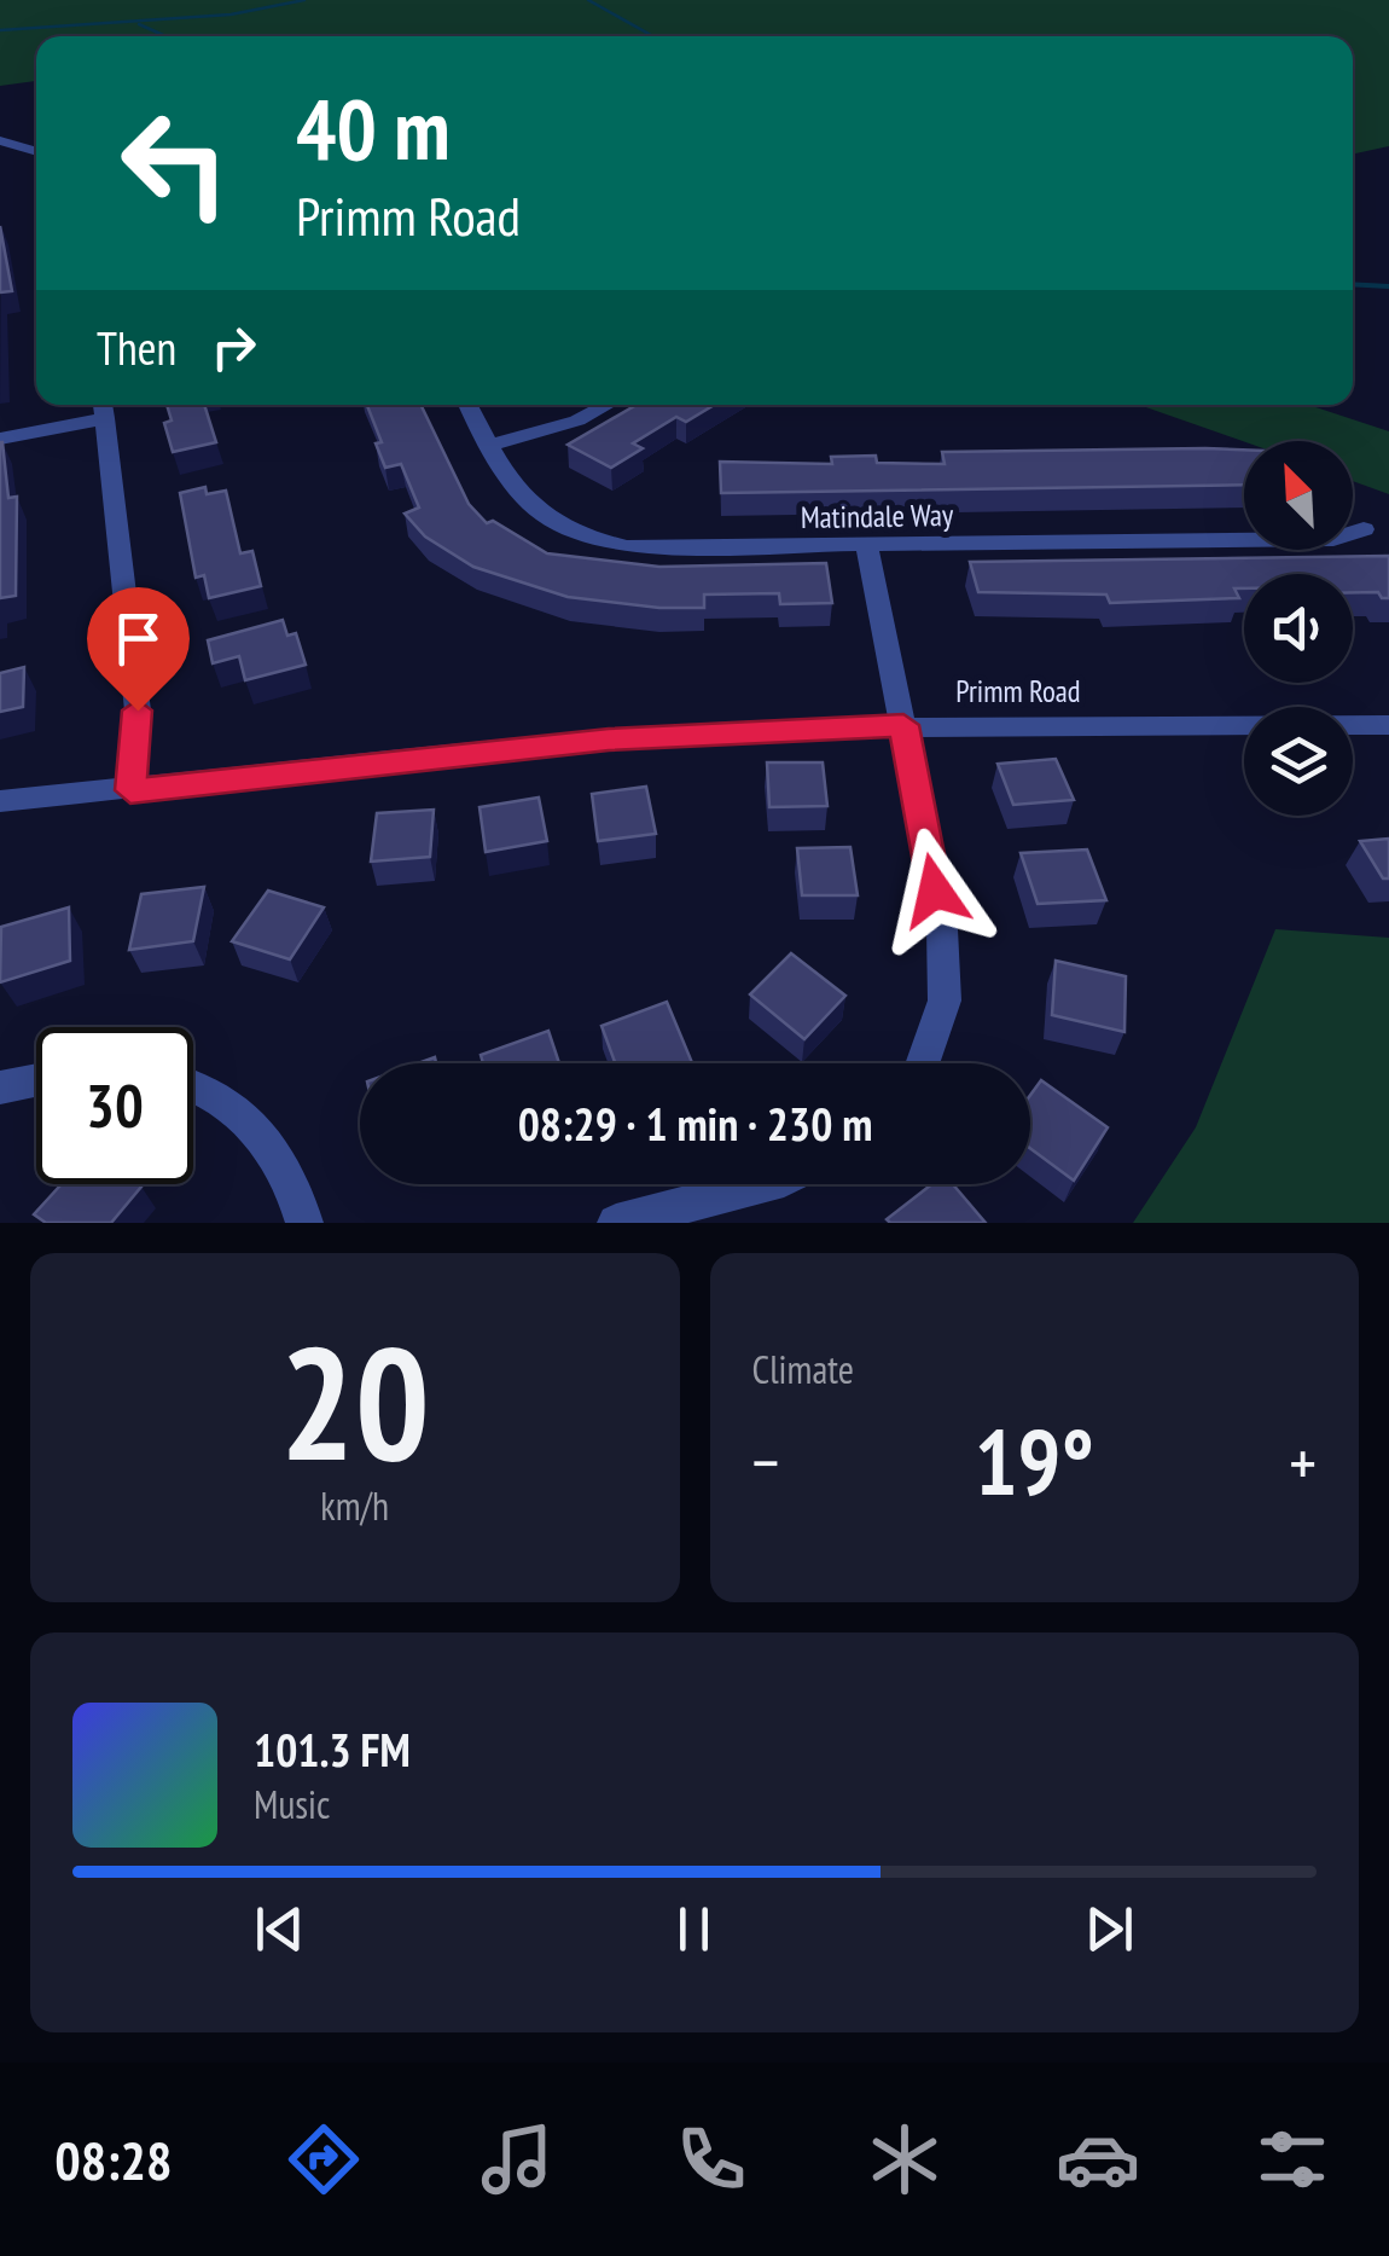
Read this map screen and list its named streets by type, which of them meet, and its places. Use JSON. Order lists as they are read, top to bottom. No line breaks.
{"streets":{"street":["Matindale Way","Primm Road"]},"north":"top left","page":{"turn":["40 m","Primm Road"],"then":"Then","limit":"30","trip":"08:29 · 1 min · 230 m","tile":[["20","km/h"],"Climate"],"heat":["−","19°","+"],"song":["101.3 FM","Music"],"tabs":"08:28"}}
